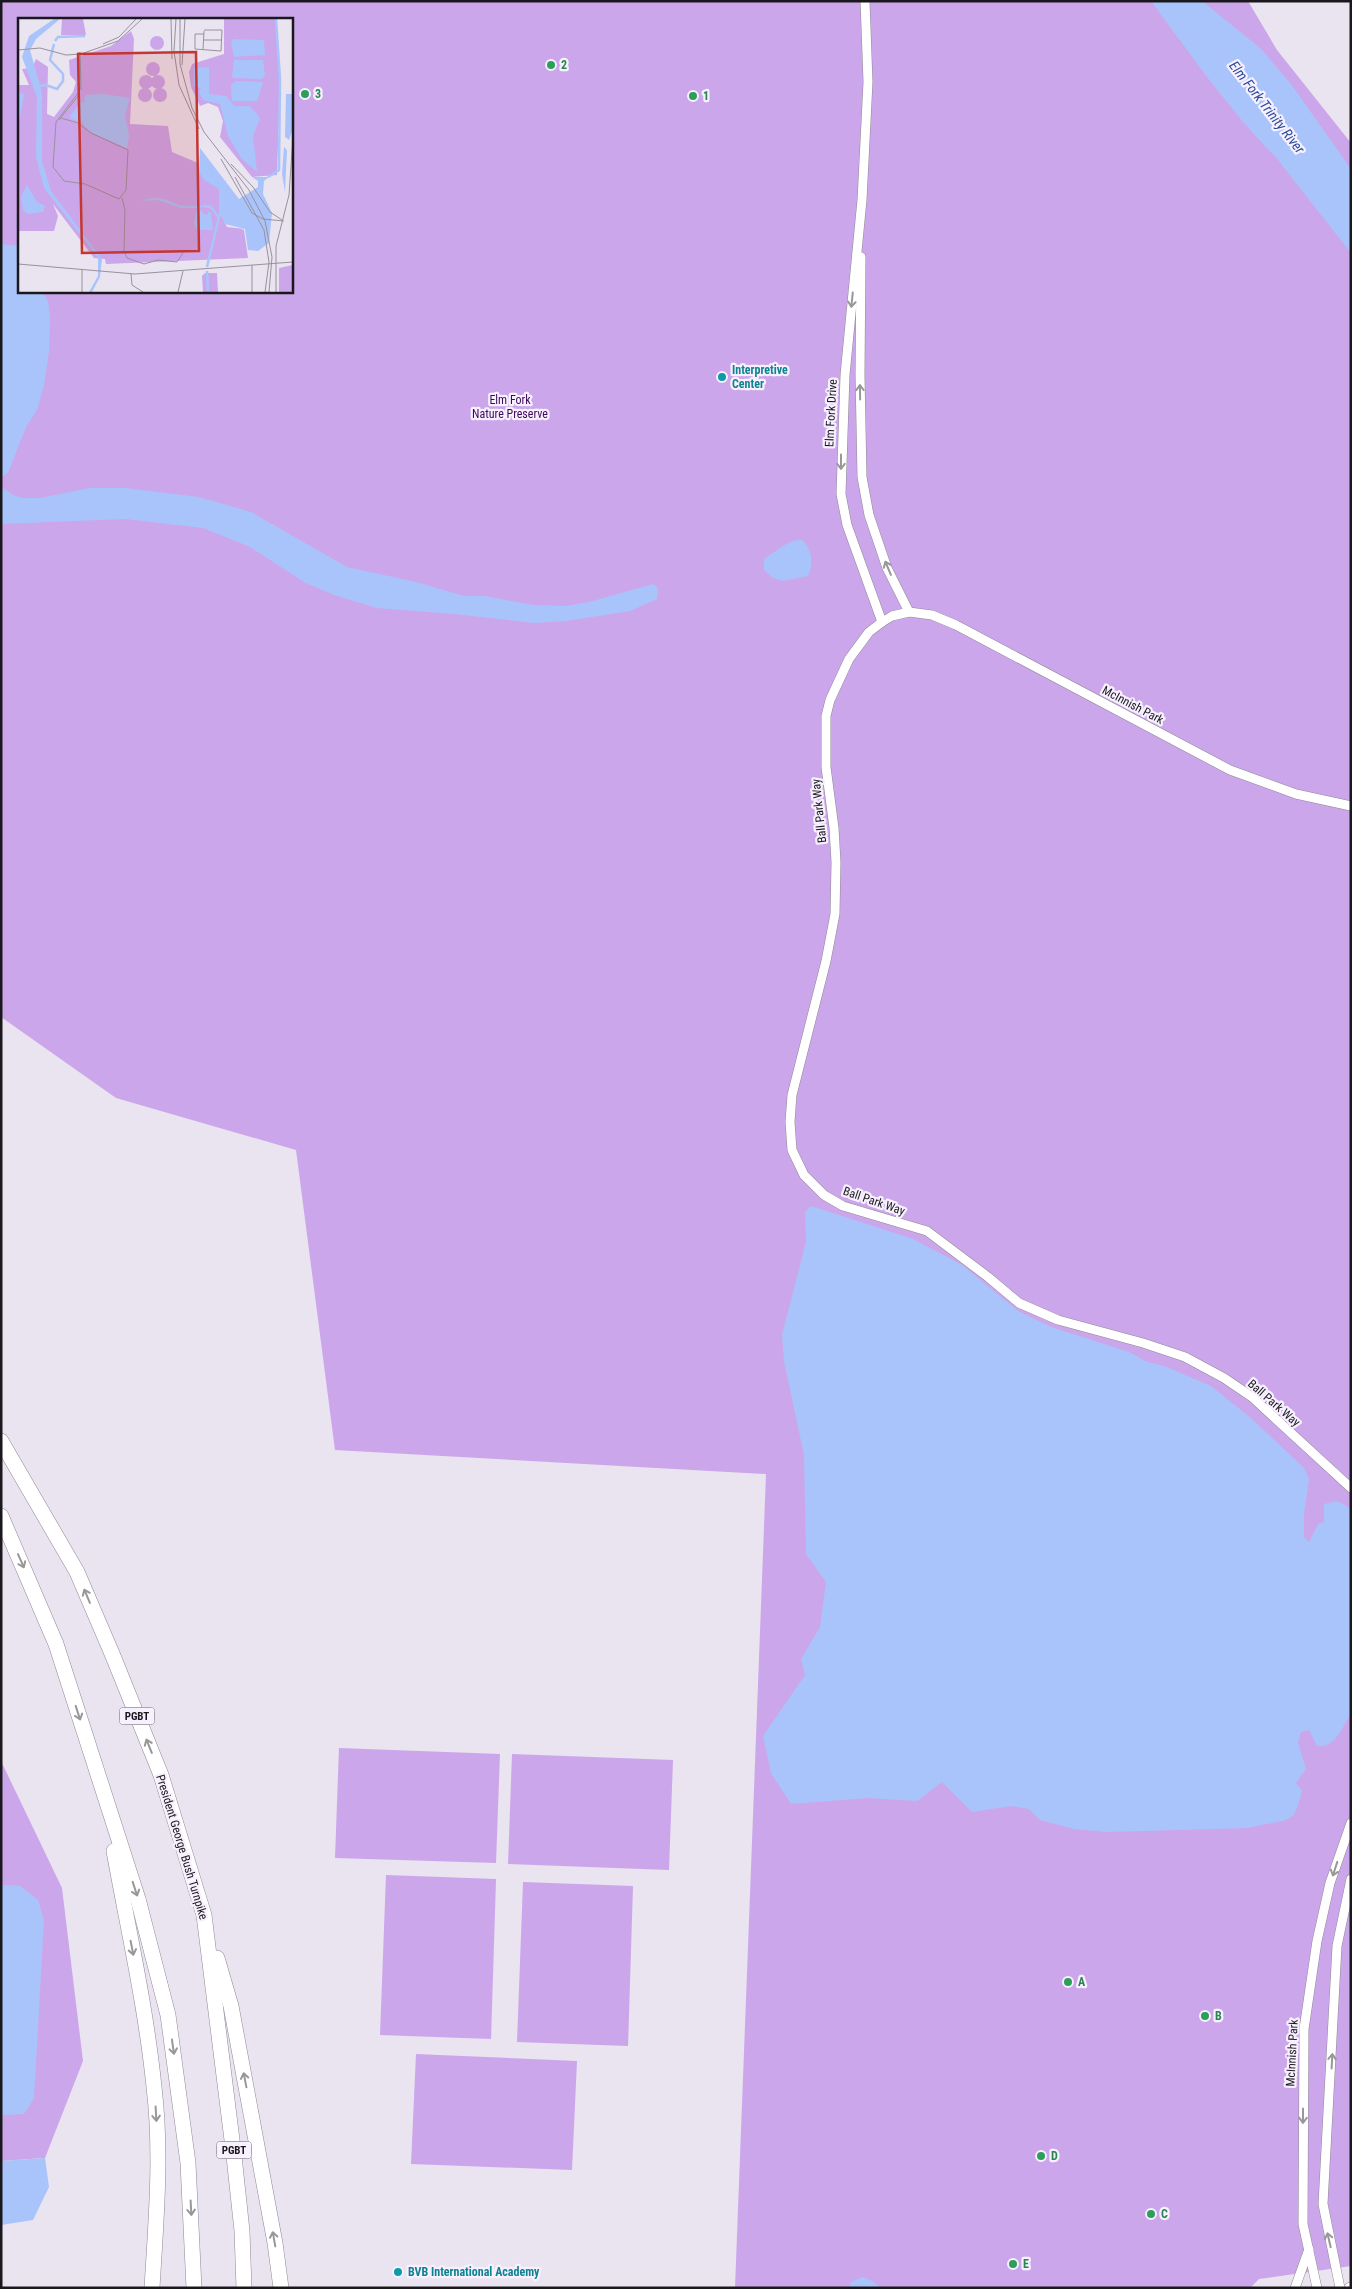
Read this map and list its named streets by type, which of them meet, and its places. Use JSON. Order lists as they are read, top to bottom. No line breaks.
{"streets":{"highway":["PGBT","President George Bush Turnpike"],"street":["Elm Fork Drive","McInnish Park","Ball Park Way"]},"crossings":[["Elm Fork Drive","McInnish Park"],["Elm Fork Drive","Ball Park Way"],["McInnish Park","Ball Park Way"]],"water":["Elm Fork Trinity River"],"parks":["Elm Fork Nature Preserve"],"places":["2","3","1","Interpretive Center","A","B","D","C","E","BVB International Academy"]}
